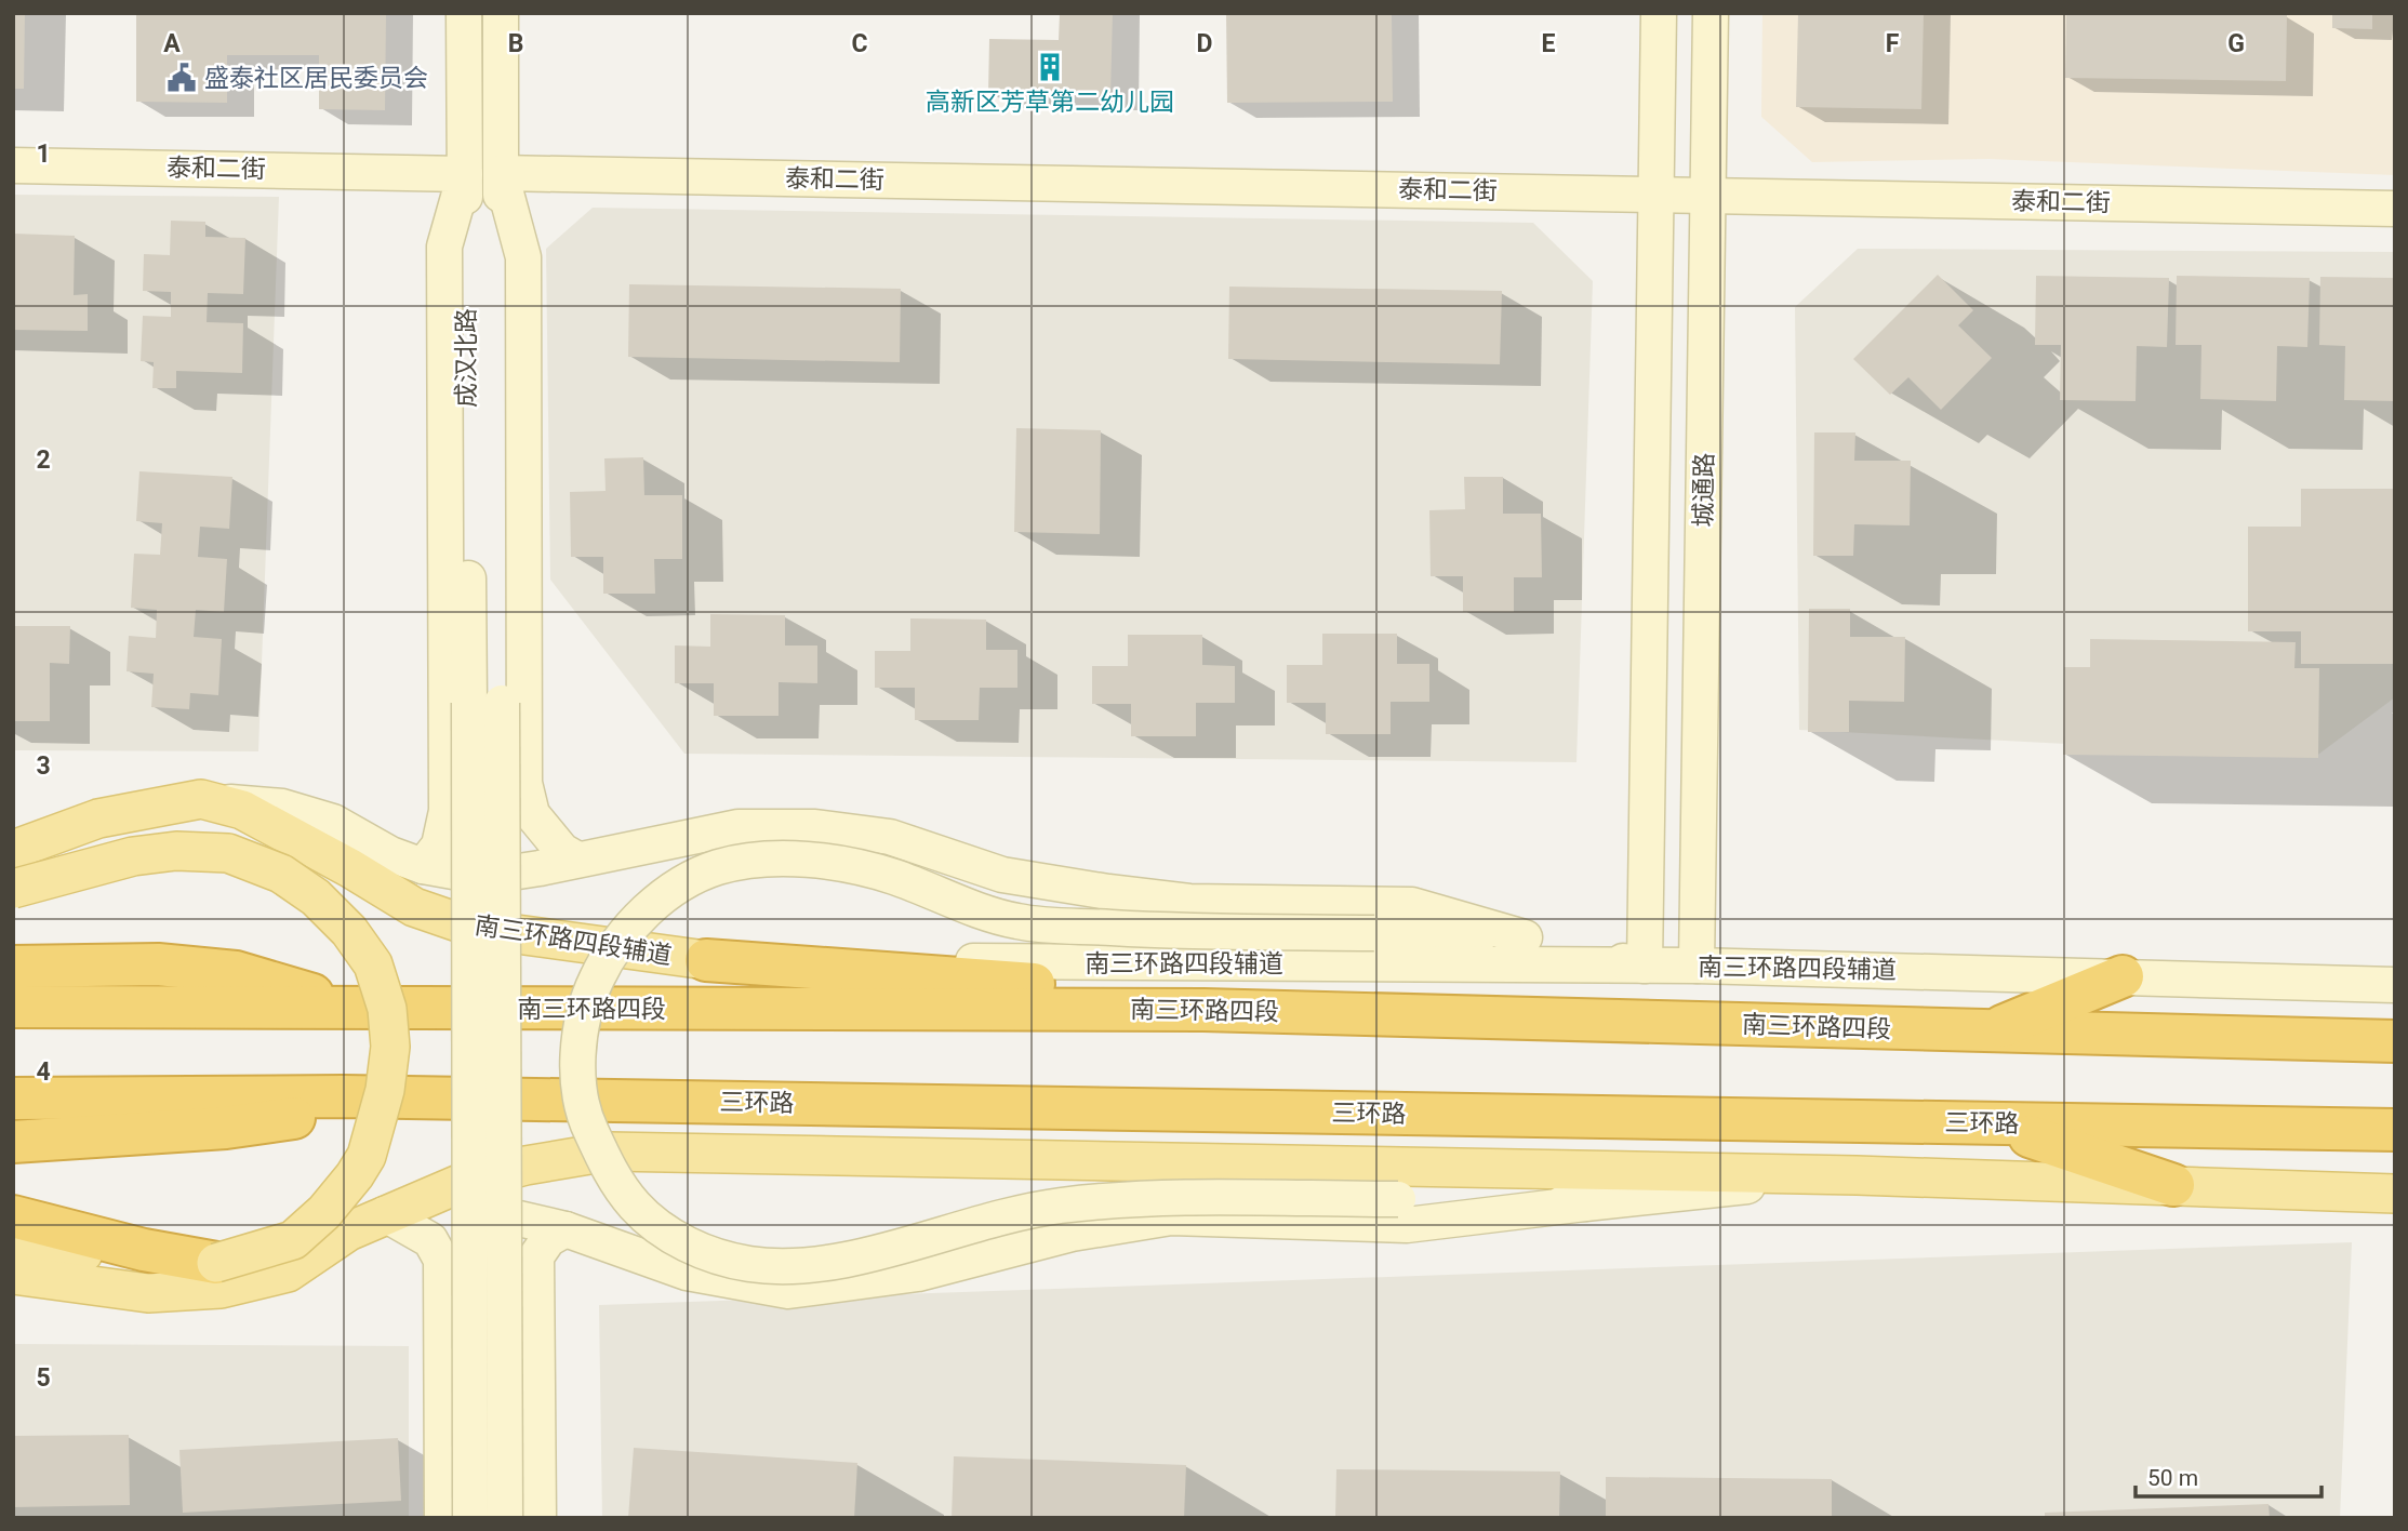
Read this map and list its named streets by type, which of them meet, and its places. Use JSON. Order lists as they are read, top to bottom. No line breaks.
{"streets":{"highway":["南三环路四段","三环路"],"main road":["泰和二街","成汉北路","城通路","南三环路四段辅道"]},"crossings":[["泰和二街","成汉北路"],["泰和二街","城通路"],["城通路","南三环路四段辅道"]],"places":{"building":["高新区芳草第二幼儿园"],"public building":["盛泰社区居民委员会"]},"scale_bar":"50 m","grid":{"columns":["A","B","C","D","E","F","G"],"rows":["1","2","3","4","5"]}}
